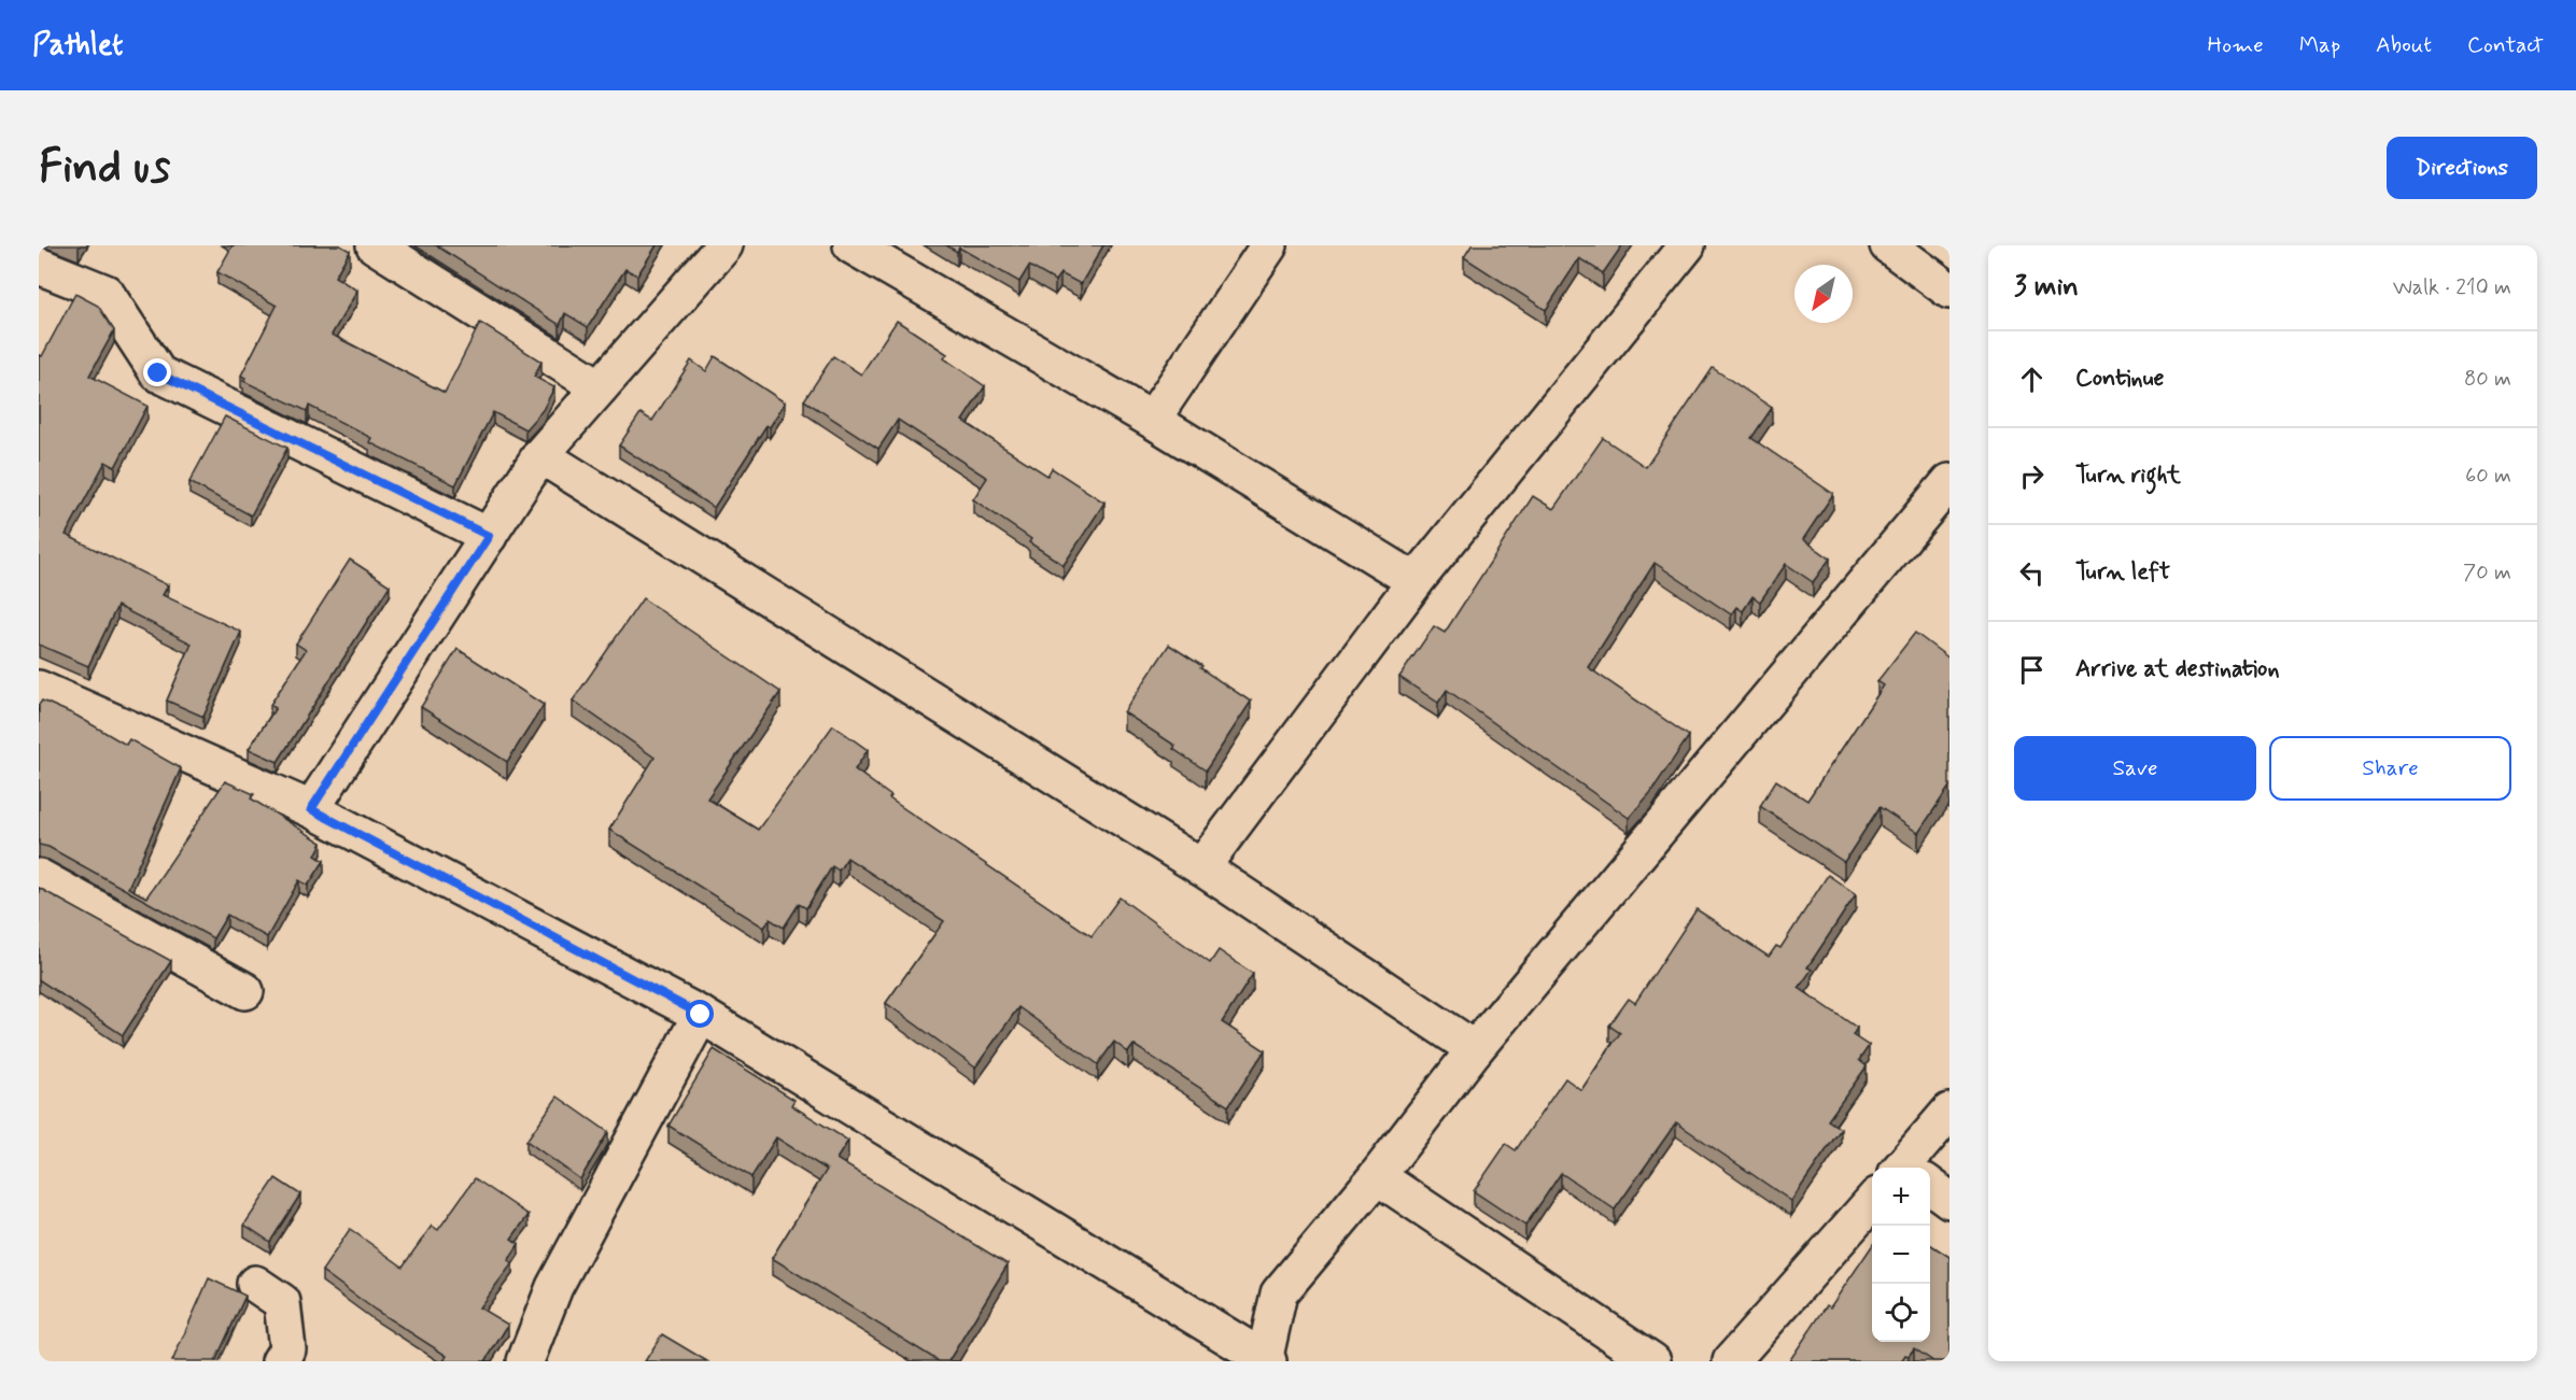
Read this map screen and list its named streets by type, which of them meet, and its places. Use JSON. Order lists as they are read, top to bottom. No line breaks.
{"north":"bottom left","page":{"header":"Pathlet","nav":["Home","Map","About","Contact"],"buttons":["Directions",["Save","Share"]],"title":"Find us","heading":["3 min","Walk · 210 m"],"list":[["Continue","80 m"],["Turn right","60 m"],["Turn left","70 m"],"Arrive at destination"],"map_buttons":["+","−"]}}
